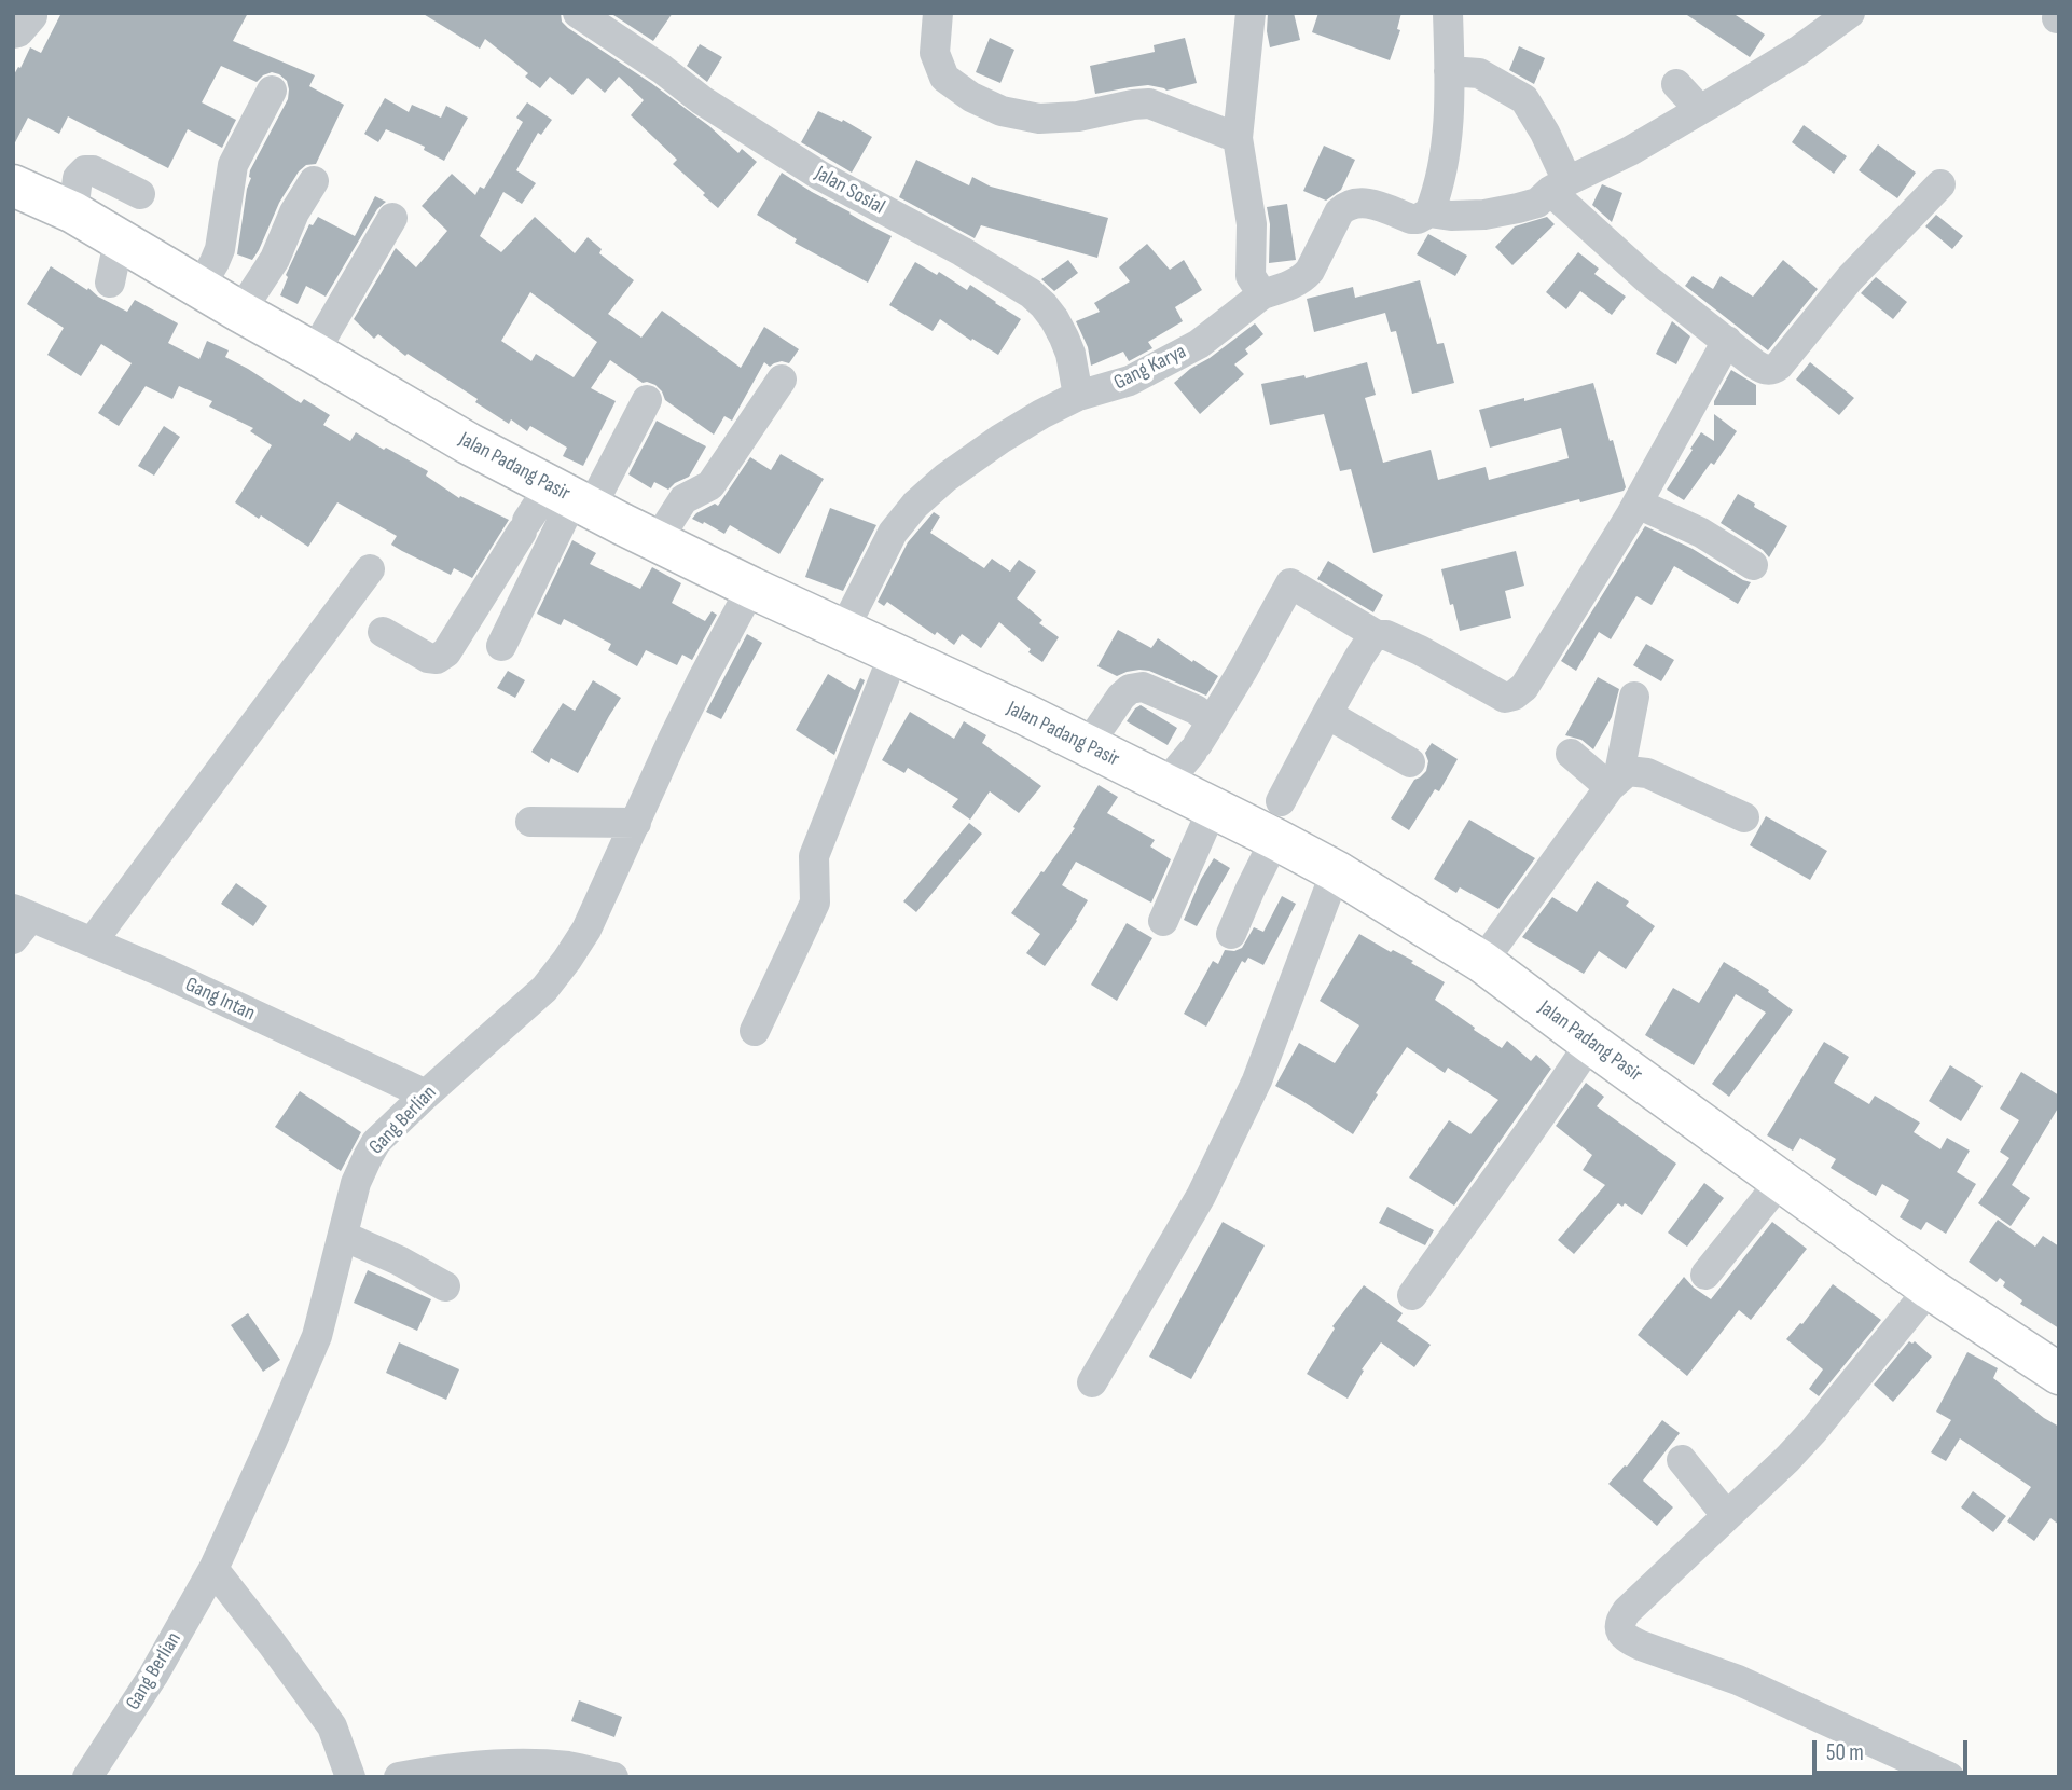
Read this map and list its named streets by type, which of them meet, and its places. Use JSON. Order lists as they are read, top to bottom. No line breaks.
{"streets":{"highway":["Jalan Padang Pasir"],"street":["Jalan Sosial","Gang Karya","Gang Intan","Gang Berlian"]},"crossings":[["Jalan Sosial","Gang Karya"],["Gang Karya","Jalan Padang Pasir"],["Jalan Padang Pasir","Gang Berlian"],["Gang Intan","Gang Berlian"]],"scale_bar":"50 m"}
